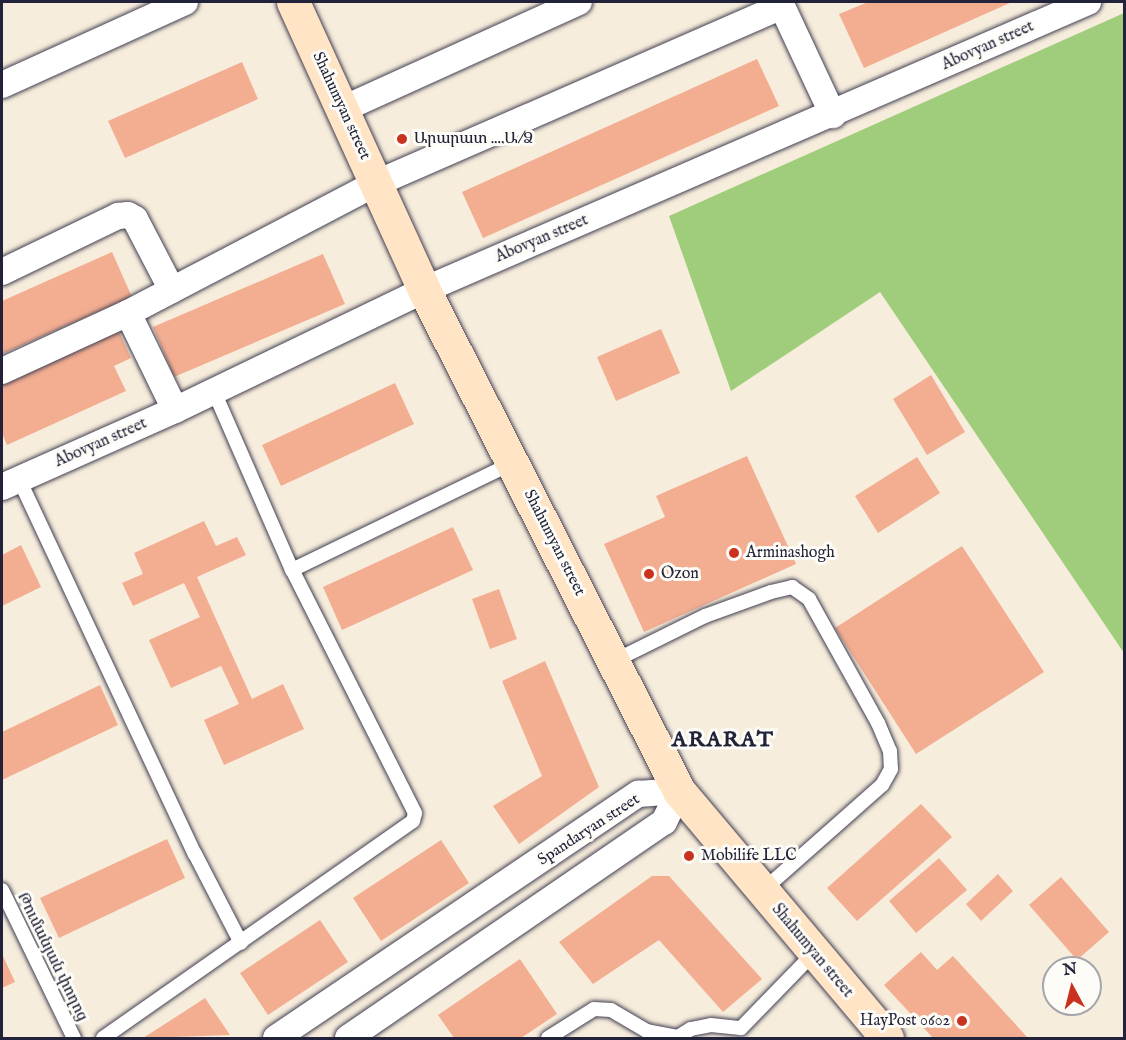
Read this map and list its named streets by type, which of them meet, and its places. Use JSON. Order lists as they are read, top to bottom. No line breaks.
{"streets":{"main road":["Shahumyan street"],"street":["Abovyan street","Spandaryan street"],"lane":["Թումանյան փողոց"]},"crossings":[["Abovyan street","Shahumyan street"],["Shahumyan street","Spandaryan street"]],"districts":["ARARAT"],"places":["Արարատ ....Ա/Ձ","Arminashogh","Ozon","Mobilife LLC","HayPost 0602"],"north":"top"}
